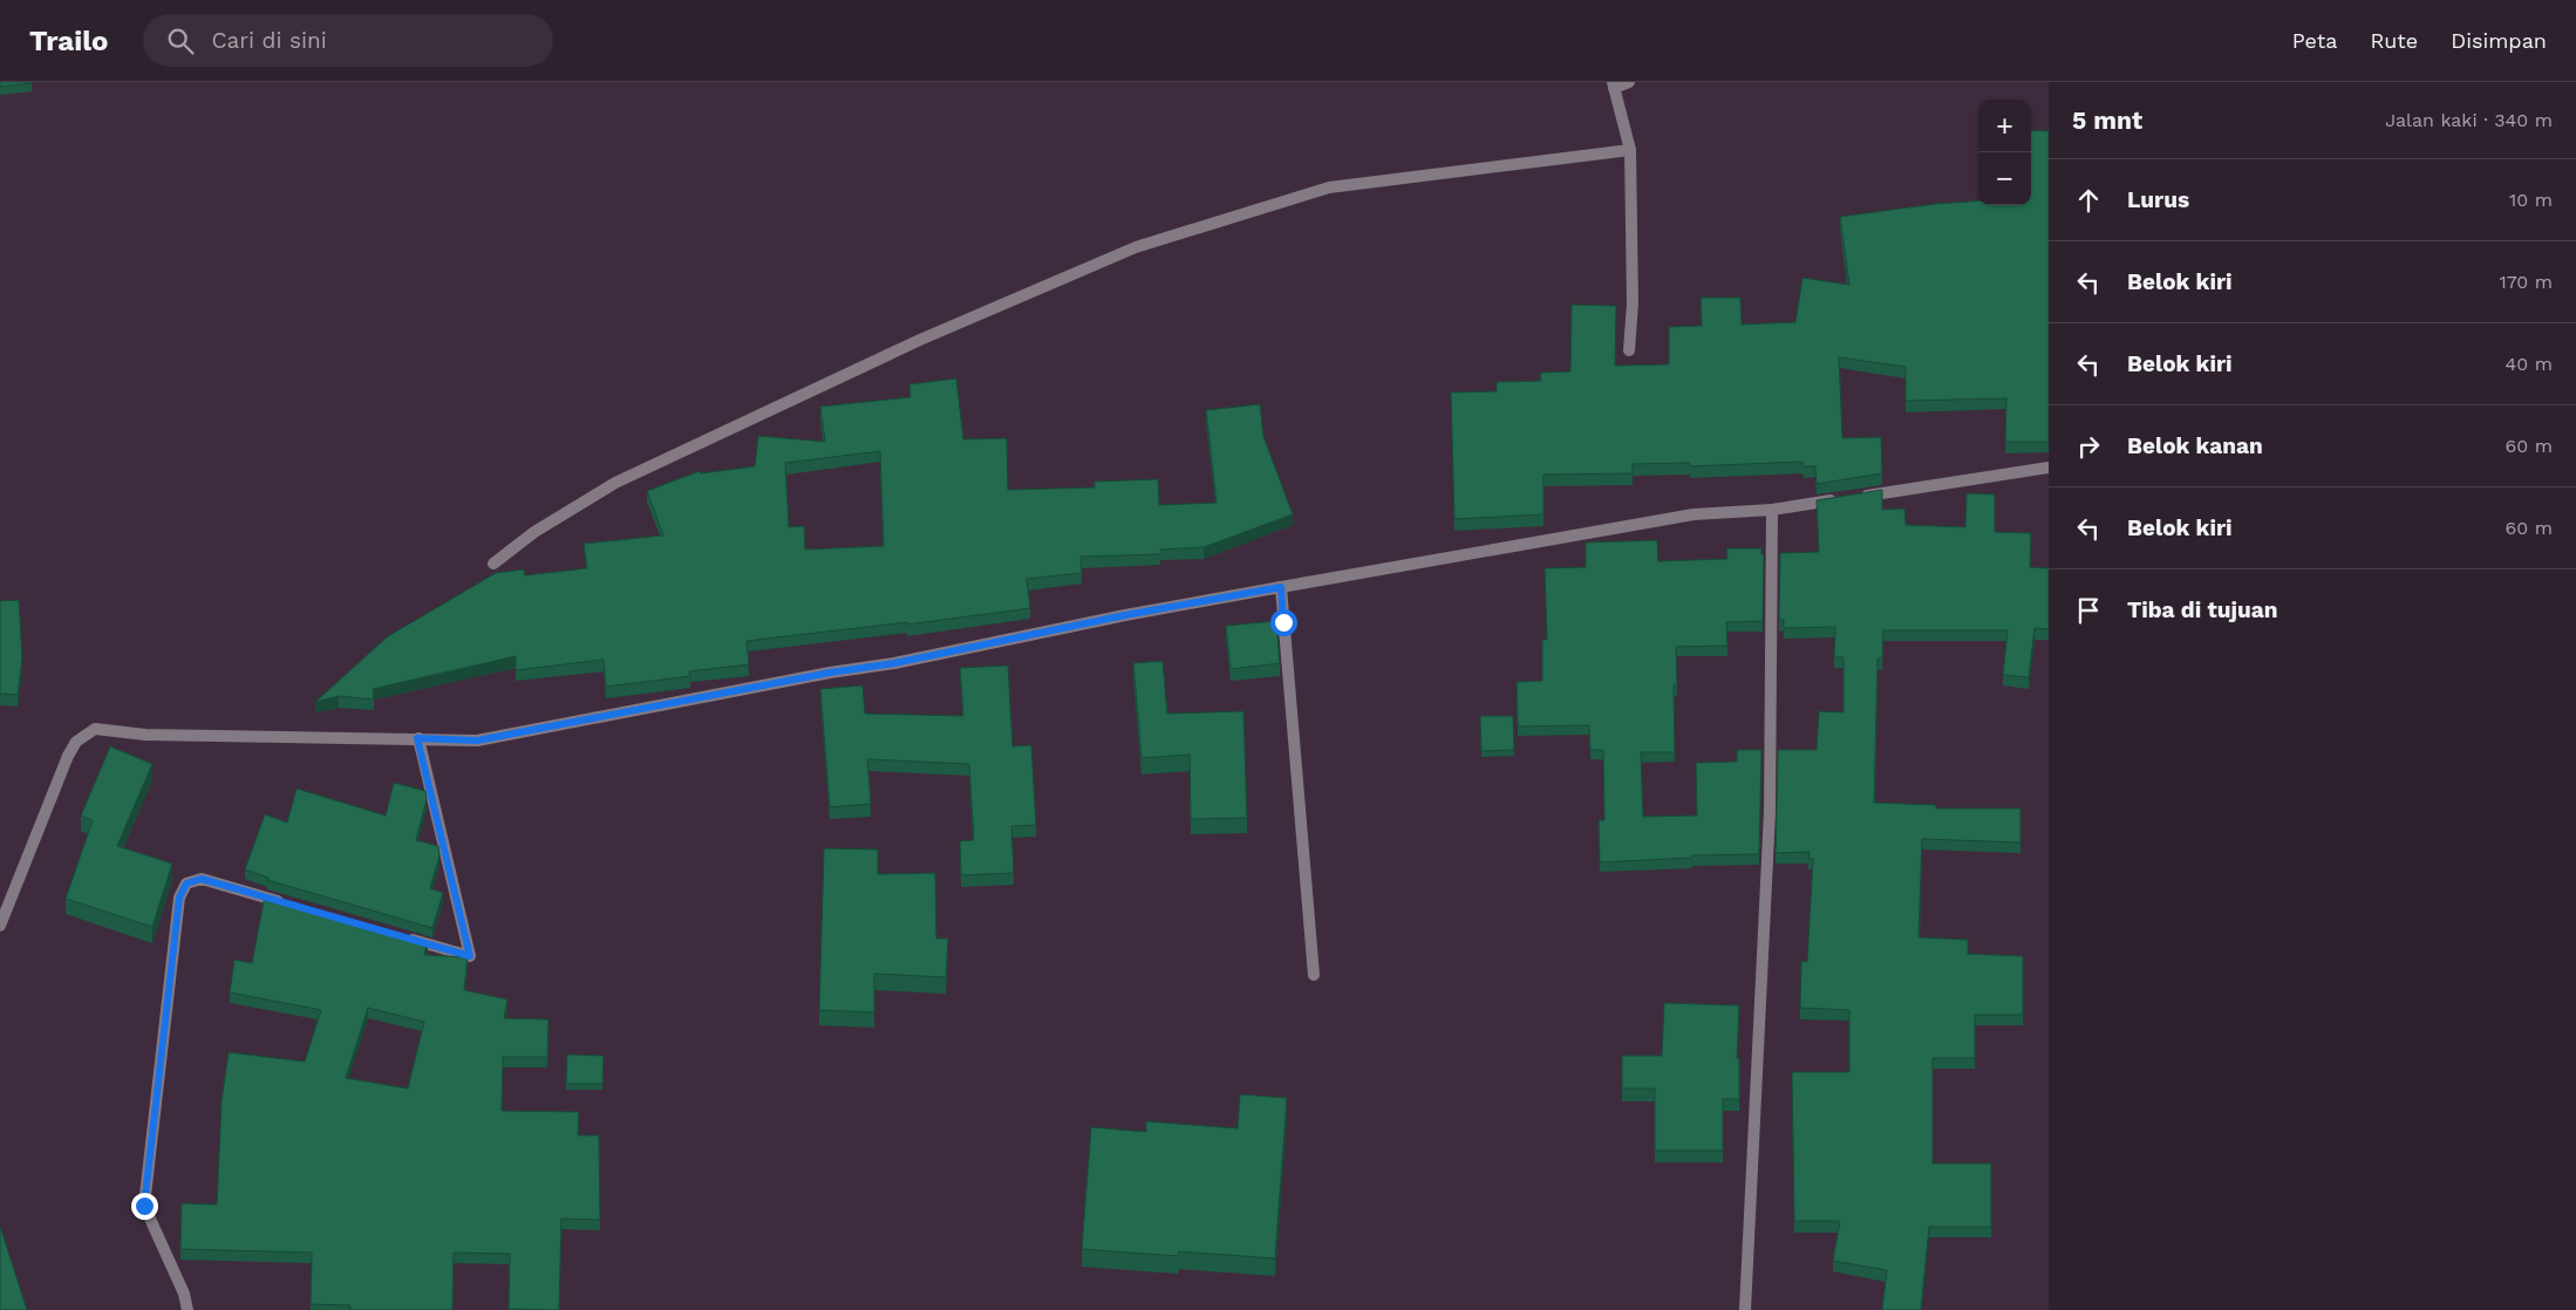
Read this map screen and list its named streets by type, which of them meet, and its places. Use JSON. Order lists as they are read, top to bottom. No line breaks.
{"page":{"header":"Trailo","search":"Cari di sini","nav":["Peta","Rute","Disimpan"],"heading":["5 mnt","Jalan kaki · 340 m"],"map_buttons":["+","−"],"list":[["Lurus","10 m"],["Belok kiri","170 m"],["Belok kiri","40 m"],["Belok kanan","60 m"],["Belok kiri","60 m"],"Tiba di tujuan"]}}
